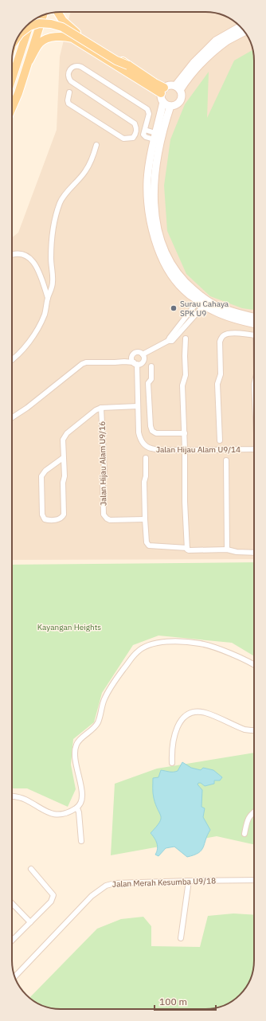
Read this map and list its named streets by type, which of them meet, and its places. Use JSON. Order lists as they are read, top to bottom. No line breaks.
{"streets":{"street":["Jalan Hijau Alam U9/14","Jalan Hijau Alam U9/16","Jalan Merah Kesumba U9/18"]},"parks":["Kayangan Heights"],"places":["Surau Cahaya SPK U9"],"scale_bar":"100 m"}
